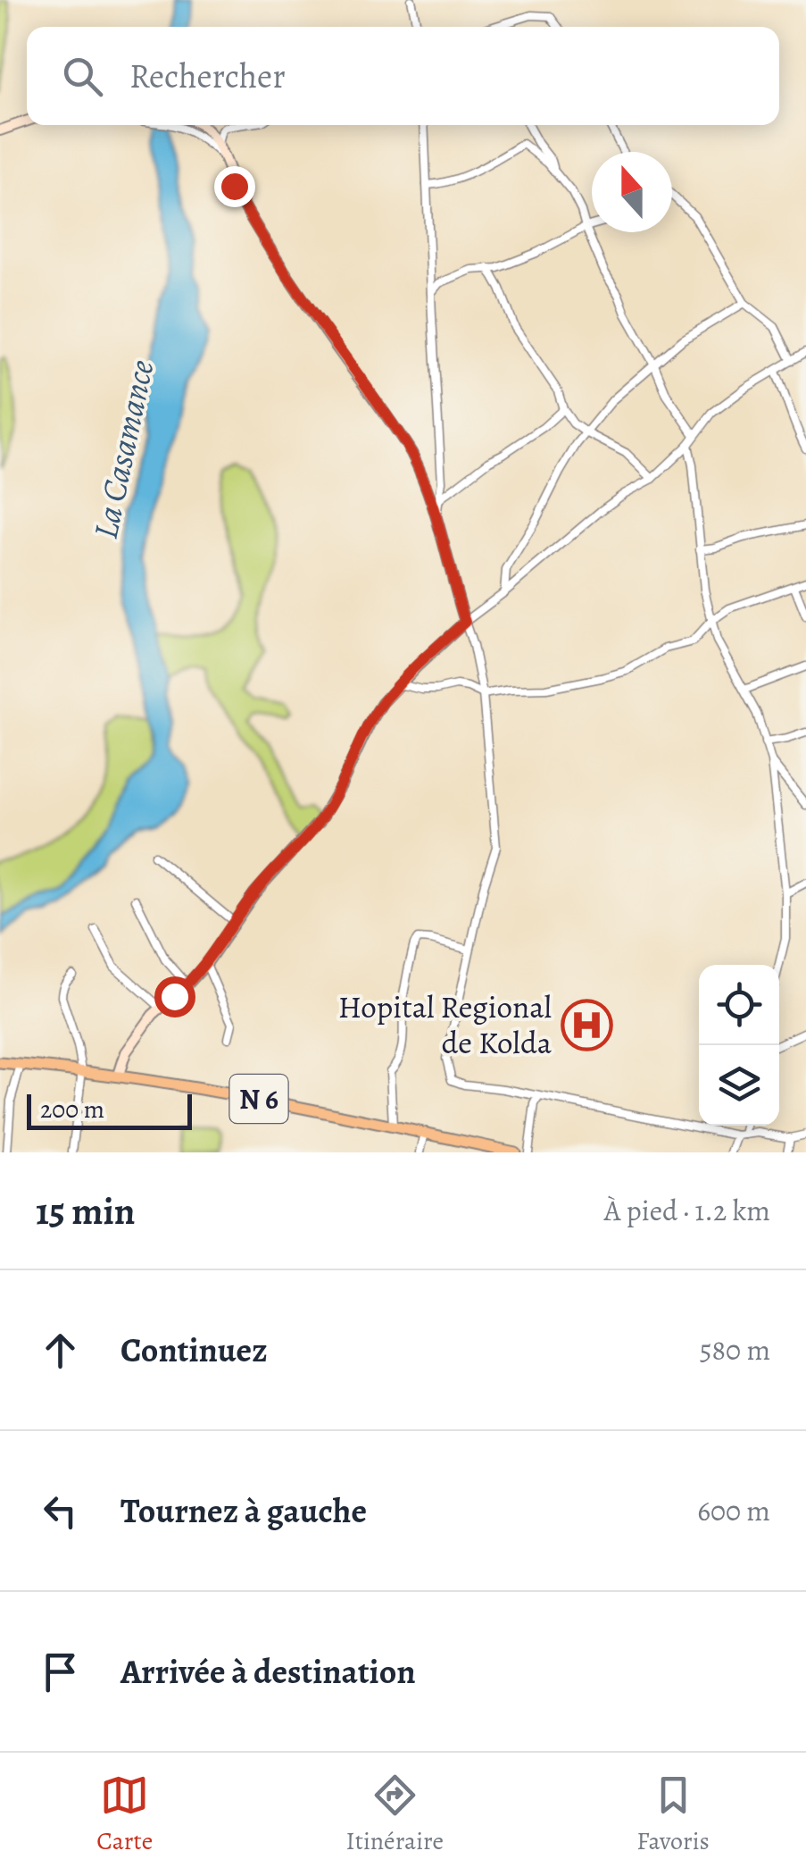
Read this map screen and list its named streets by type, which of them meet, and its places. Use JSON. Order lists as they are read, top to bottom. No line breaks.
{"streets":{"main road":["N 6"]},"water":["La Casamance"],"places":{"hospital":["Hopital Regional de Kolda"]},"scale_bar":"200 m","north":"top","page":{"search":"Rechercher","scale":"200 m","heading":["15 min","À pied · 1.2 km"],"list":[["Continuez","580 m"],["Tournez à gauche","600 m"],"Arrivée à destination"],"nav":["Carte","Itinéraire","Favoris"]}}
